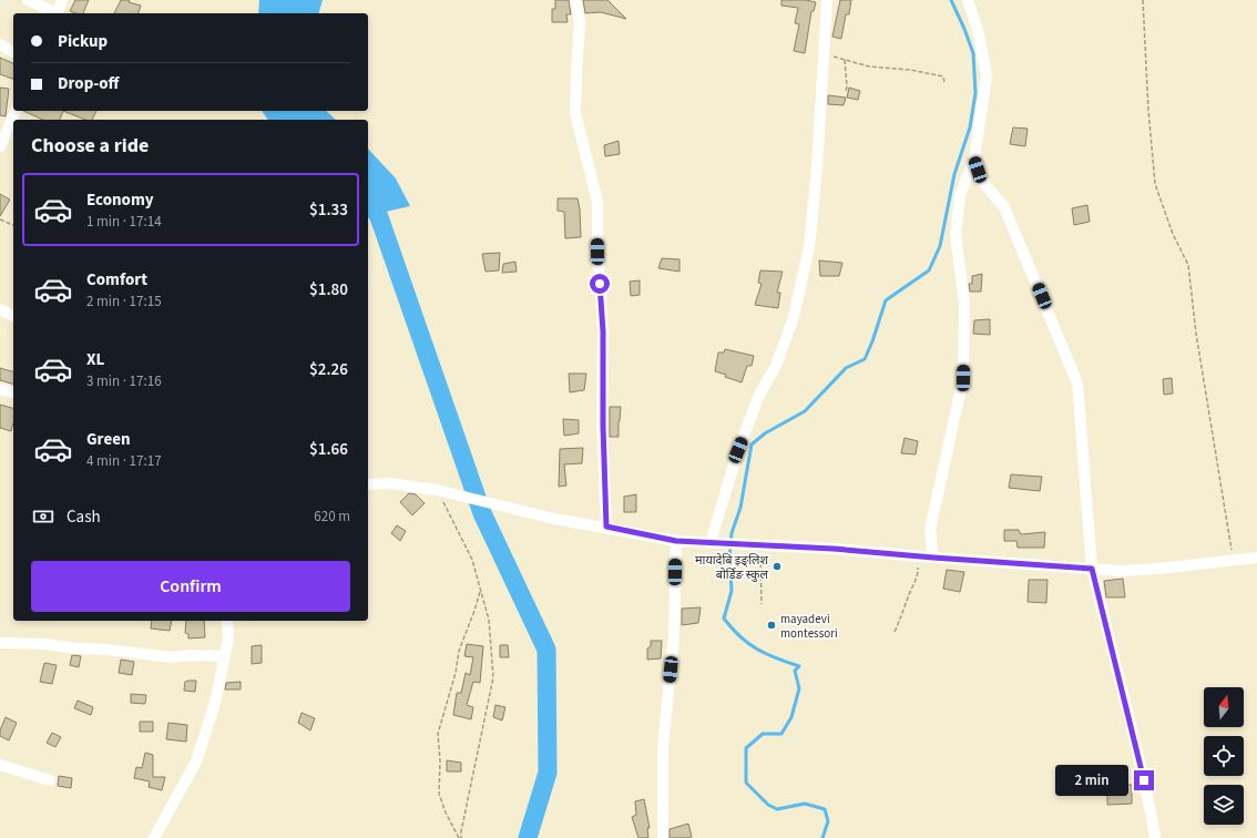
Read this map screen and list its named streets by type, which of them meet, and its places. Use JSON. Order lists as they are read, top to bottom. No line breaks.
{"places":["मायादेबि इङ्लिश बोर्डिङ स्कुल","mayadevi montessori"],"north":"top","page":{"banner":["Pickup","Drop-off"],"heading":"Choose a ride","list":[{"name":"Economy","note":"1 min · 17:14","value":"$1.33"},{"name":"Comfort","note":"2 min · 17:15","value":"$1.80"},{"name":"XL","note":"3 min · 17:16","value":"$2.26"},{"name":"Green","note":"4 min · 17:17","value":"$1.66"}],"pay":["Cash","620 m"],"buttons":"Confirm","bubble":"2 min"}}
